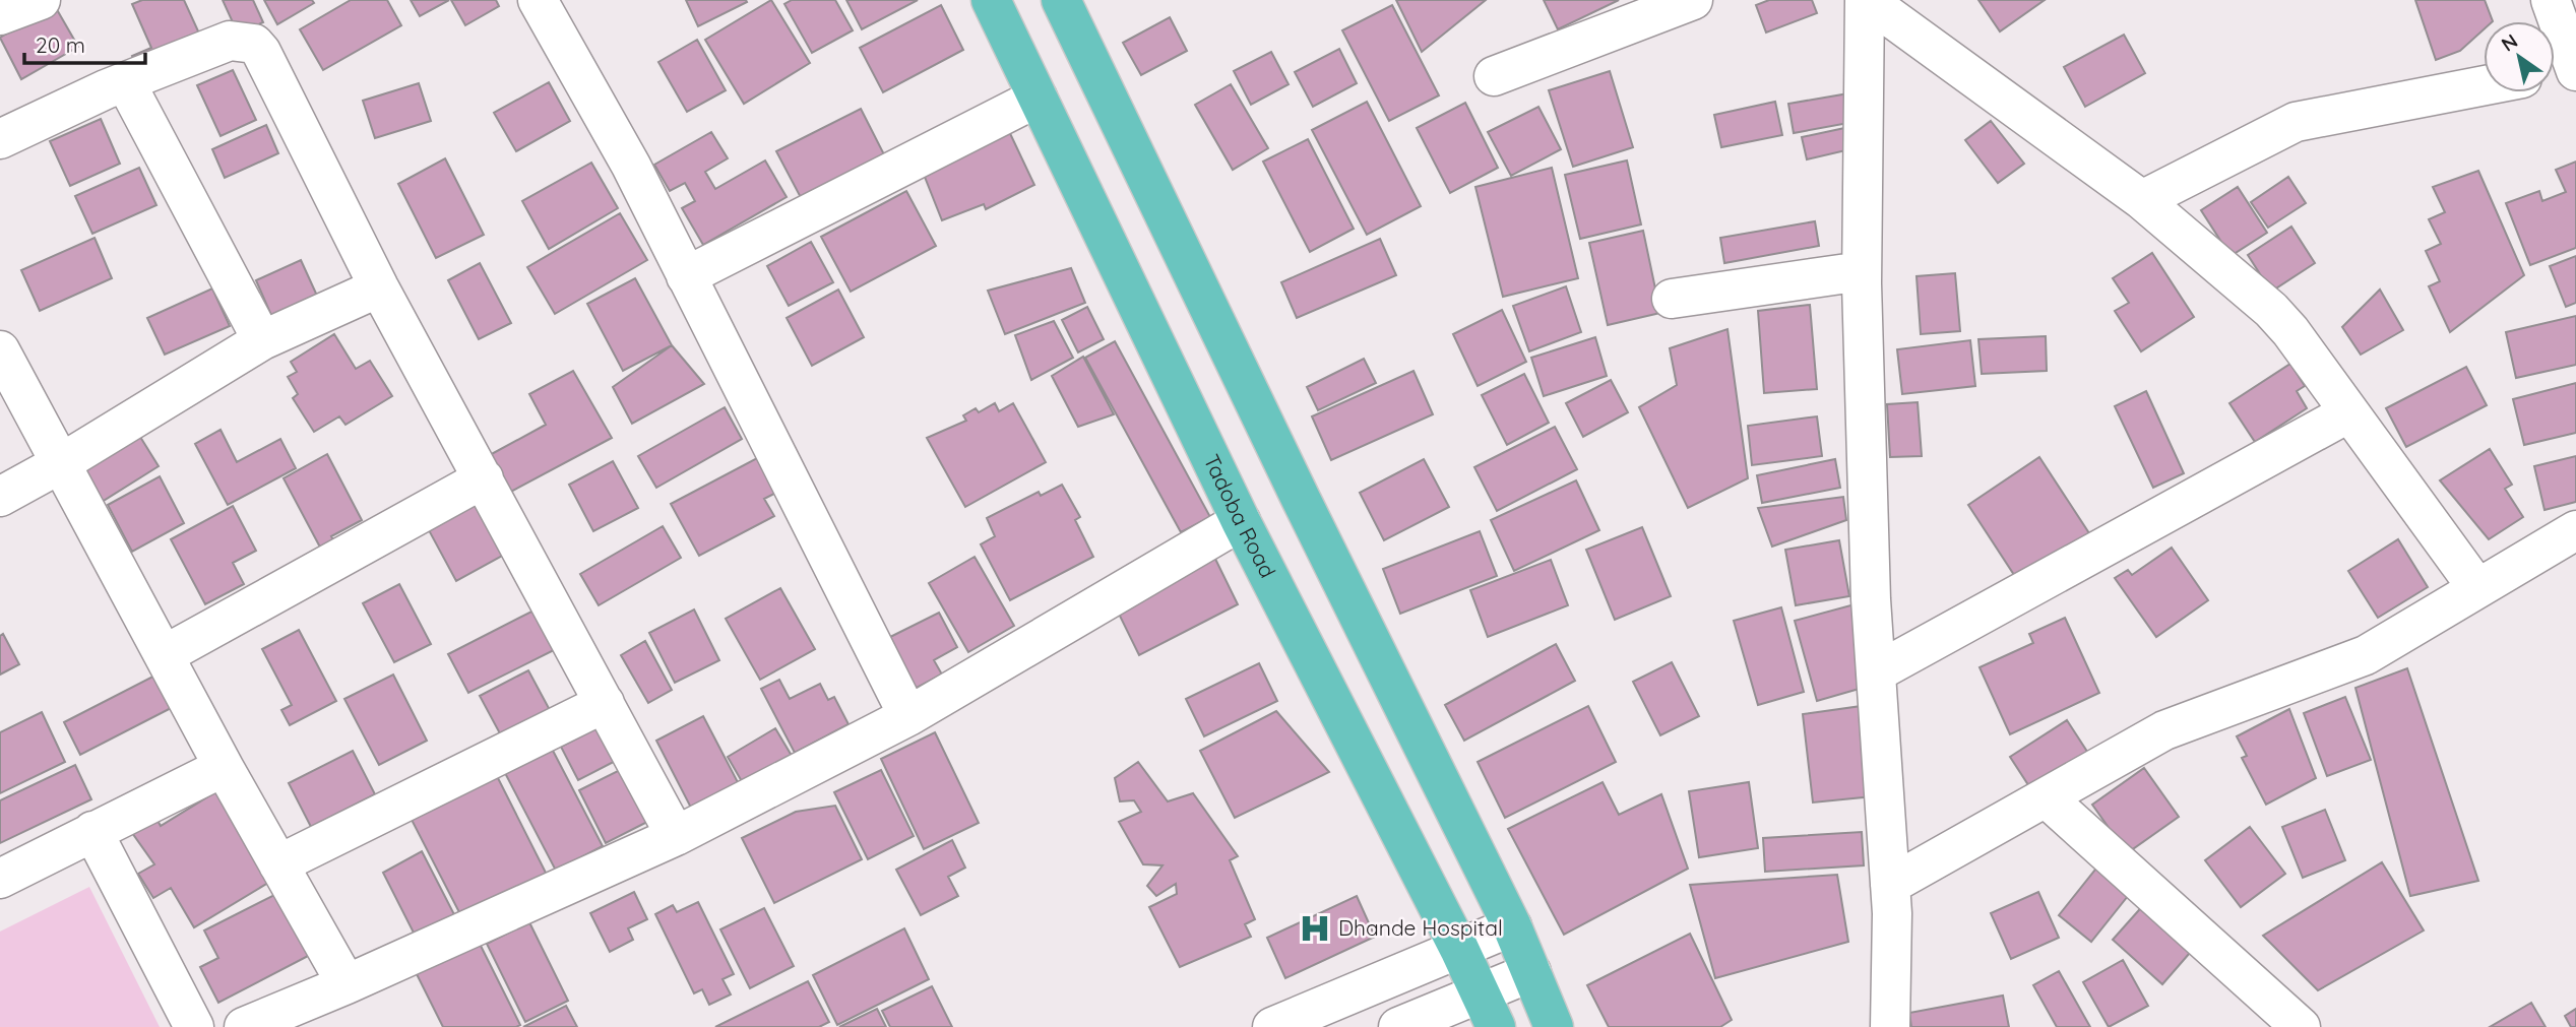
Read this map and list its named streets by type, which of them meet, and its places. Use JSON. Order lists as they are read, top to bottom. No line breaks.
{"streets":{"main road":["Tadoba Road"]},"places":{"hospital":["Dhande Hospital"]},"scale_bar":"20 m","north":"top left"}
